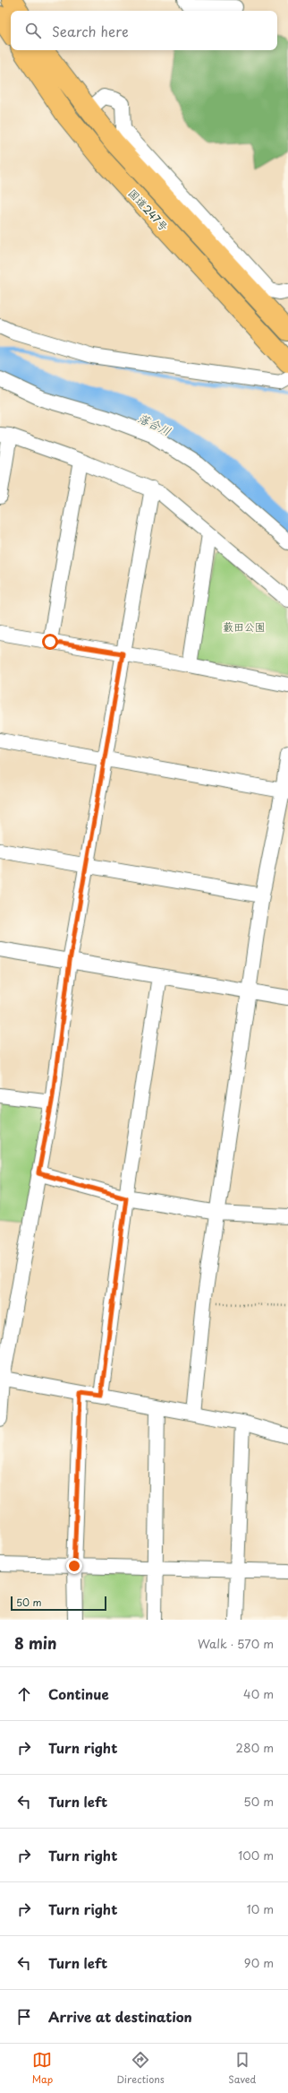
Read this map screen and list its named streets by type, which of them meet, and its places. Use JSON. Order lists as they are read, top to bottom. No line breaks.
{"streets":{"highway":["国道247号"]},"water":["落合川"],"parks":["藪田公園"],"scale_bar":"50 m","page":{"search":"Search here","scale":"50 m","heading":["8 min","Walk · 570 m"],"list":[["Continue","40 m"],["Turn right","280 m"],["Turn left","50 m"],["Turn right","100 m"],["Turn right","10 m"],["Turn left","90 m"],"Arrive at destination"],"nav":["Map","Directions","Saved"]}}
